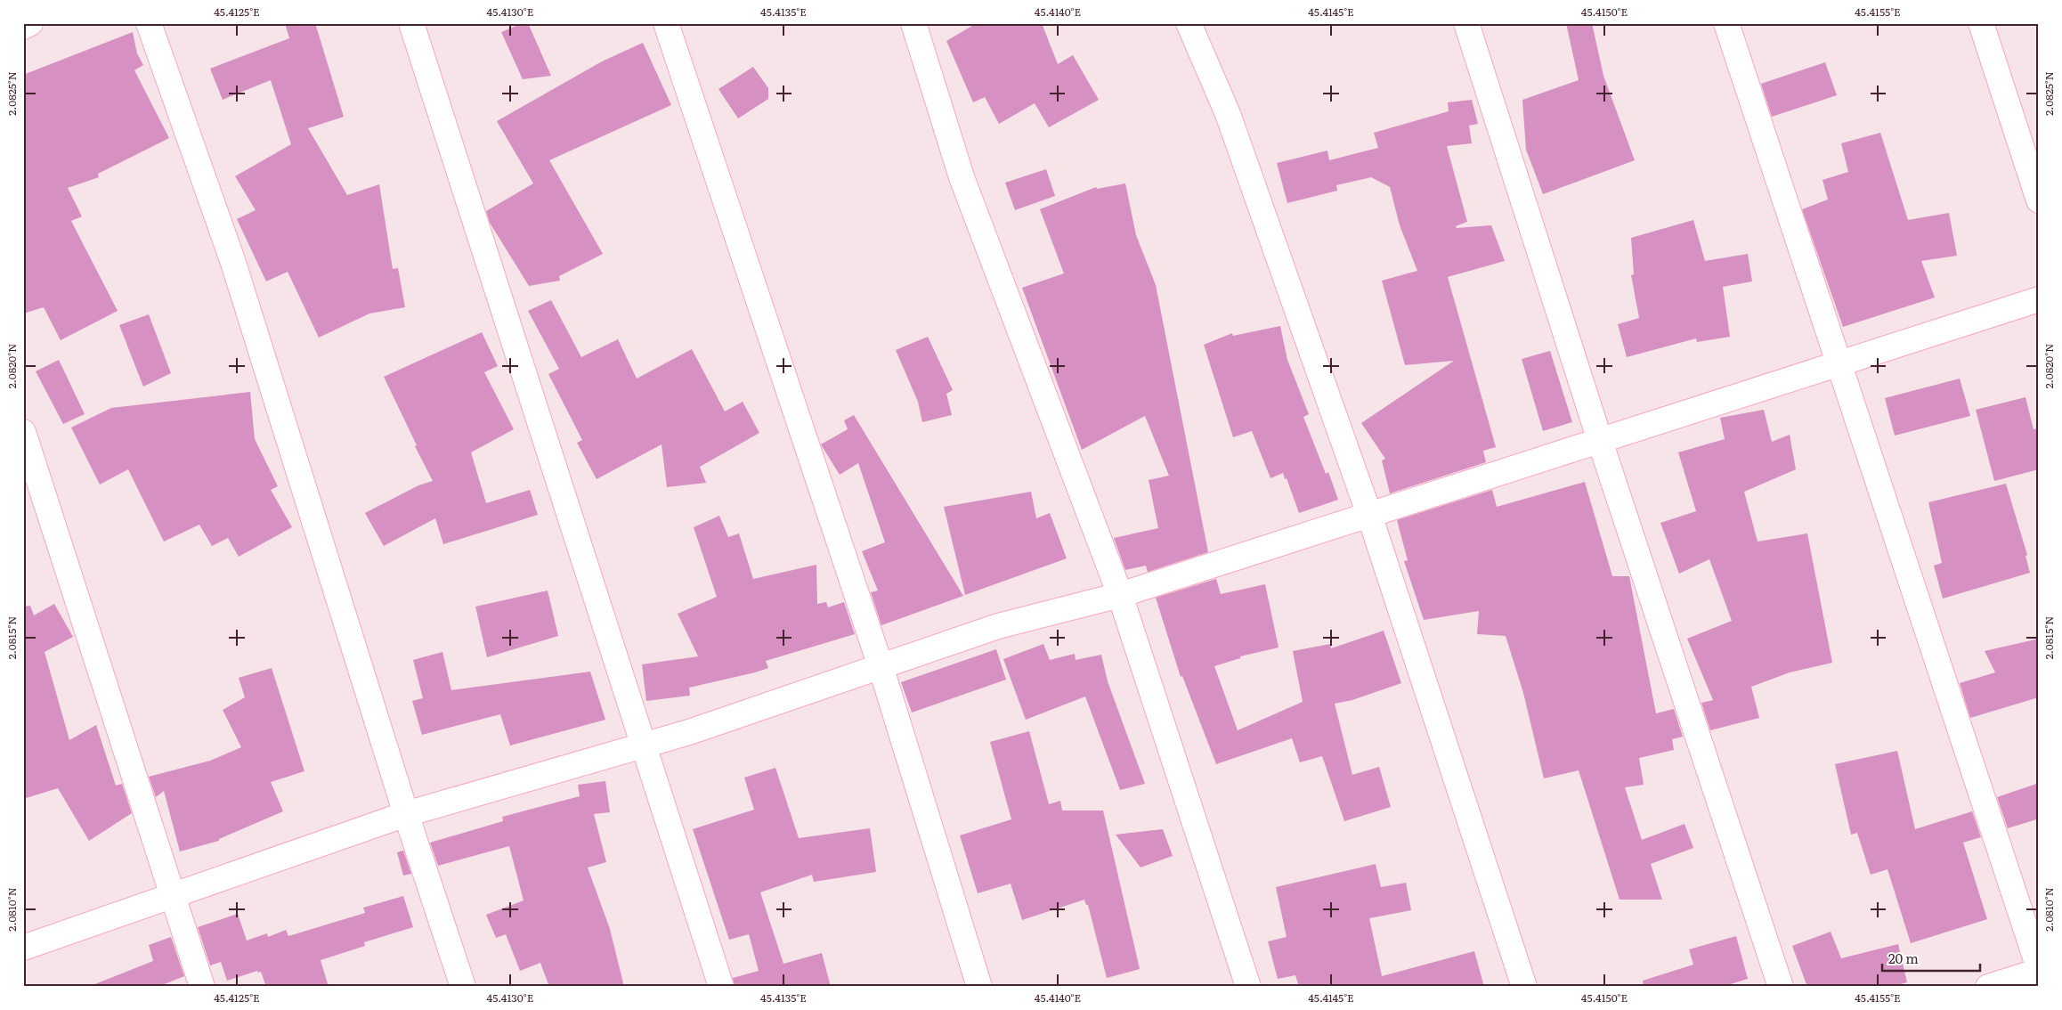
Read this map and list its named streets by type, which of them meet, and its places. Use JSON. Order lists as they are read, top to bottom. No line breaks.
{"scale_bar":"20 m","coordinates":["45.4125°E","45.4130°E","45.4135°E","45.4140°E","45.4145°E","45.4150°E","45.4155°E","2.0825°N","2.0820°N","2.0815°N","2.0810°N"]}
